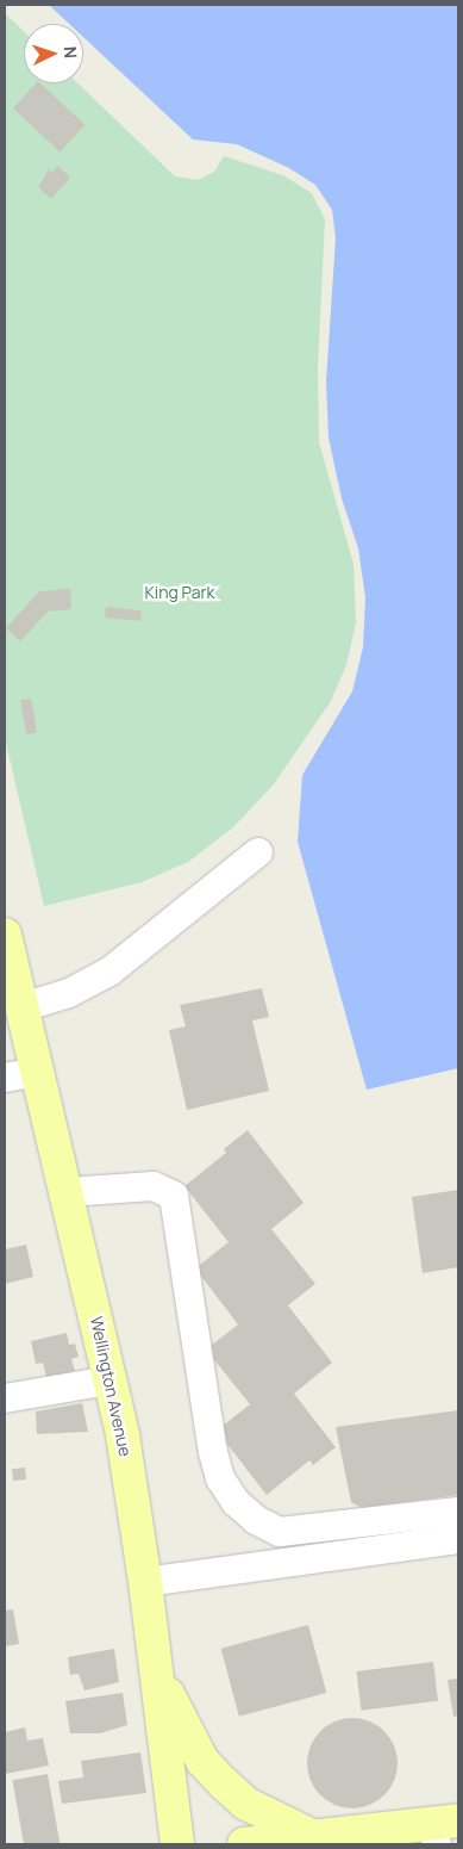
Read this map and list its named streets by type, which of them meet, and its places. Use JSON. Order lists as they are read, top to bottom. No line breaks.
{"streets":{"main road":["Wellington Avenue"]},"parks":["King Park"],"north":"right"}
